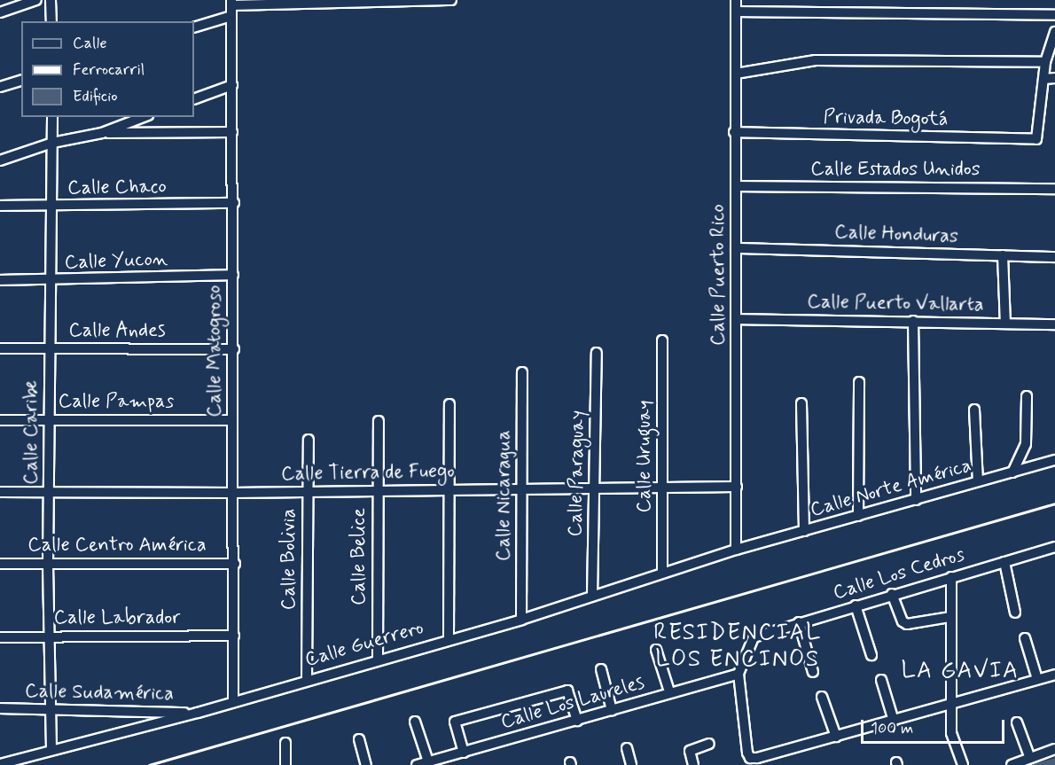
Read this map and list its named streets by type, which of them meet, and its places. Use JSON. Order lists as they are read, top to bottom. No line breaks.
{"streets":{"street":["Privada Bogotá","Calle Estados Unidos","Calle Chaco","Calle Honduras","Calle Yucon","Calle Puerto Rico","Calle Puerto Vallarta","Calle Andes","Calle Matogroso","Calle Pampas","Calle Caribe","Calle Uruguay","Calle Tierra de Fuego","Calle Paraguay","Calle Norte América","Calle Nicaragua","Calle Centro América","Calle Belice","Calle Bolivia","Calle Los Cedros","Calle Labrador","Calle Guerrero","Calle Sudamérica","Calle Los Laureles"]},"crossings":[["Privada Bogotá","Calle Puerto Rico"],["Calle Estados Unidos","Calle Puerto Rico"],["Calle Chaco","Calle Matogroso"],["Calle Chaco","Calle Caribe"],["Calle Honduras","Calle Puerto Rico"],["Calle Yucon","Calle Matogroso"],["Calle Yucon","Calle Caribe"],["Calle Puerto Rico","Calle Puerto Vallarta"],["Calle Puerto Rico","Calle Tierra de Fuego"],["Calle Puerto Rico","Calle Norte América"],["Calle Puerto Rico","Calle Guerrero"],["Calle Andes","Calle Matogroso"],["Calle Andes","Calle Caribe"],["Calle Matogroso","Calle Pampas"],["Calle Matogroso","Calle Tierra de Fuego"],["Calle Matogroso","Calle Centro América"],["Calle Matogroso","Calle Labrador"],["Calle Matogroso","Calle Guerrero"],["Calle Pampas","Calle Caribe"],["Calle Caribe","Calle Tierra de Fuego"],["Calle Caribe","Calle Centro América"],["Calle Caribe","Calle Labrador"],["Calle Caribe","Calle Guerrero"],["Calle Caribe","Calle Sudamérica"],["Calle Uruguay","Calle Tierra de Fuego"],["Calle Uruguay","Calle Guerrero"],["Calle Tierra de Fuego","Calle Paraguay"],["Calle Tierra de Fuego","Calle Nicaragua"],["Calle Tierra de Fuego","Calle Belice"],["Calle Tierra de Fuego","Calle Bolivia"],["Calle Paraguay","Calle Guerrero"],["Calle Norte América","Calle Guerrero"],["Calle Nicaragua","Calle Guerrero"],["Calle Belice","Calle Guerrero"],["Calle Bolivia","Calle Guerrero"],["Calle Los Cedros","Calle Los Laureles"],["Calle Guerrero","Calle Sudamérica"]],"districts":["RESIDENCIAL LOS ENCINOS","LA GAVIA"],"legend":["Calle","Ferrocarril","Edificio"],"scale_bar":"100 m"}
